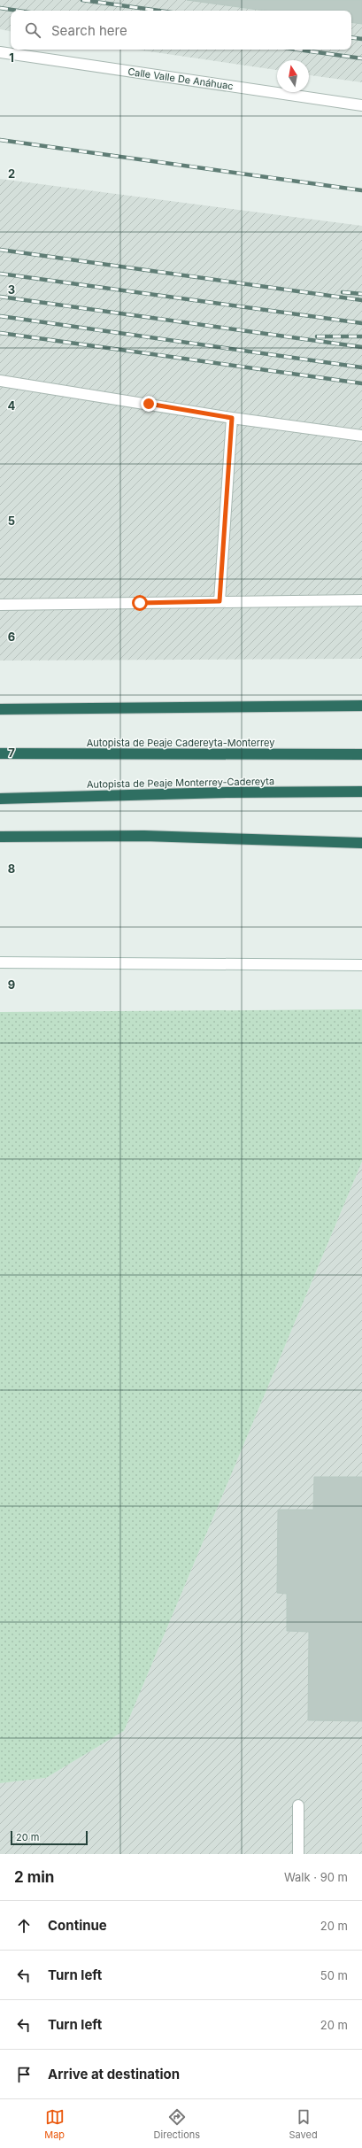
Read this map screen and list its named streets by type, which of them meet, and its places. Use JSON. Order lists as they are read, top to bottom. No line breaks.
{"streets":{"highway":["Autopista de Peaje Cadereyta-Monterrey","Autopista de Peaje Monterrey-Cadereyta"],"street":["Calle Valle De Anáhuac"]},"scale_bar":"20 m","north":"top","page":{"search":"Search here","scale":"20 m","heading":["2 min","Walk · 90 m"],"list":[["Continue","20 m"],["Turn left","50 m"],["Turn left","20 m"],"Arrive at destination"],"nav":["Map","Directions","Saved"]},"grid":{"rows":["1","2","3","4","5","6","7","8","9"]}}
